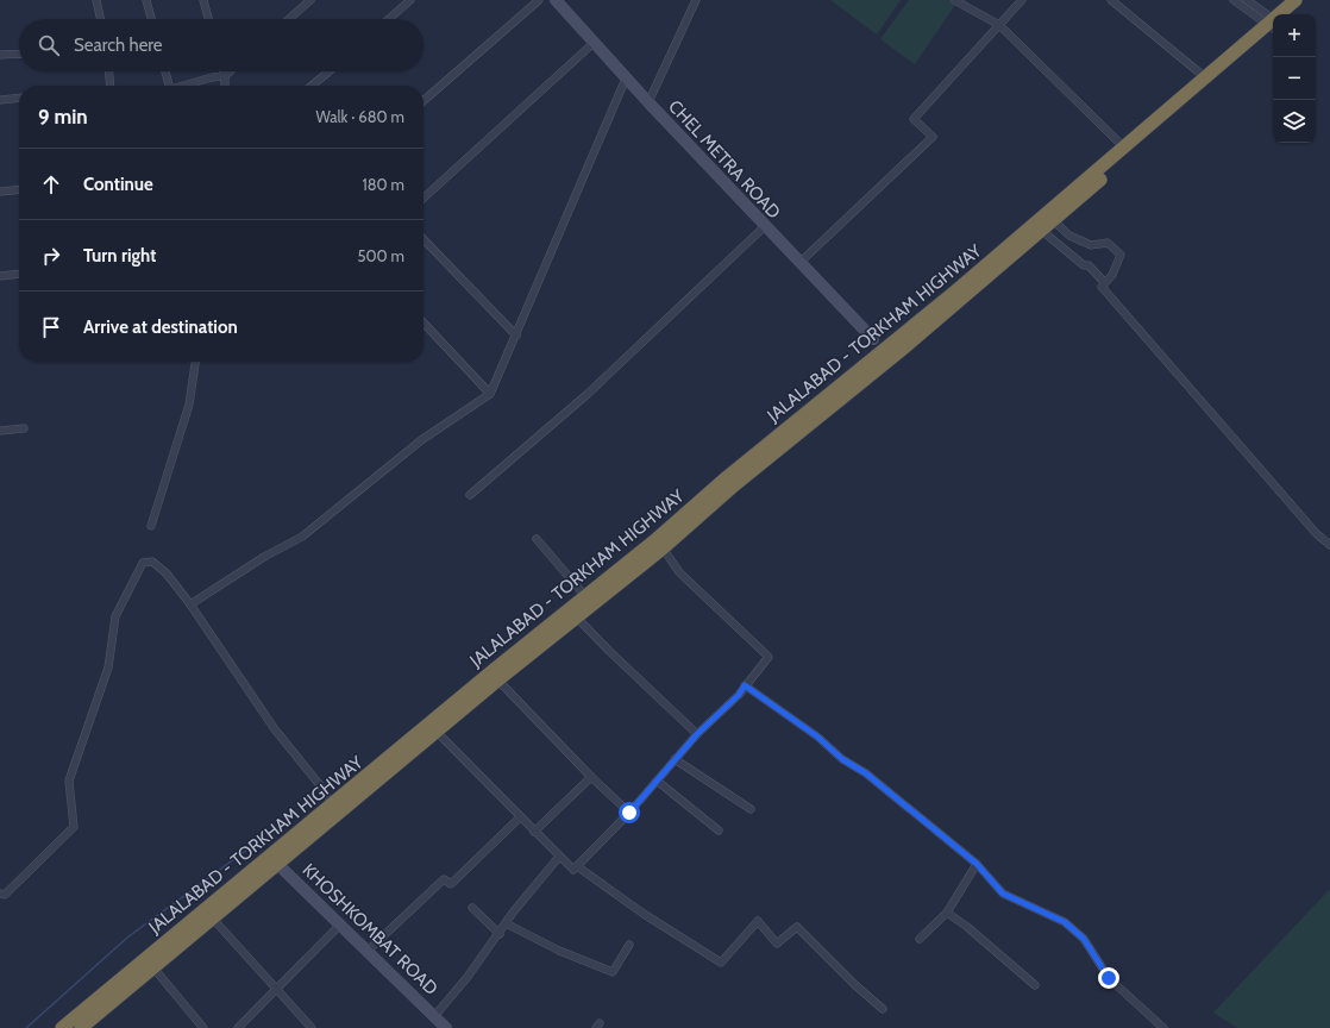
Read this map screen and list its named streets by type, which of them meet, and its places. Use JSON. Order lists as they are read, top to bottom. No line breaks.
{"streets":{"highway":["JALALABAD - TORKHAM HIGHWAY"],"street":["CHEL METRA ROAD","KHOSHKOMBAT ROAD"]},"crossings":[["JALALABAD - TORKHAM HIGHWAY","KHOSHKOMBAT ROAD"]],"page":{"map_buttons":["+","−"],"search":"Search here","heading":["9 min","Walk · 680 m"],"list":[["Continue","180 m"],["Turn right","500 m"],"Arrive at destination"]}}
